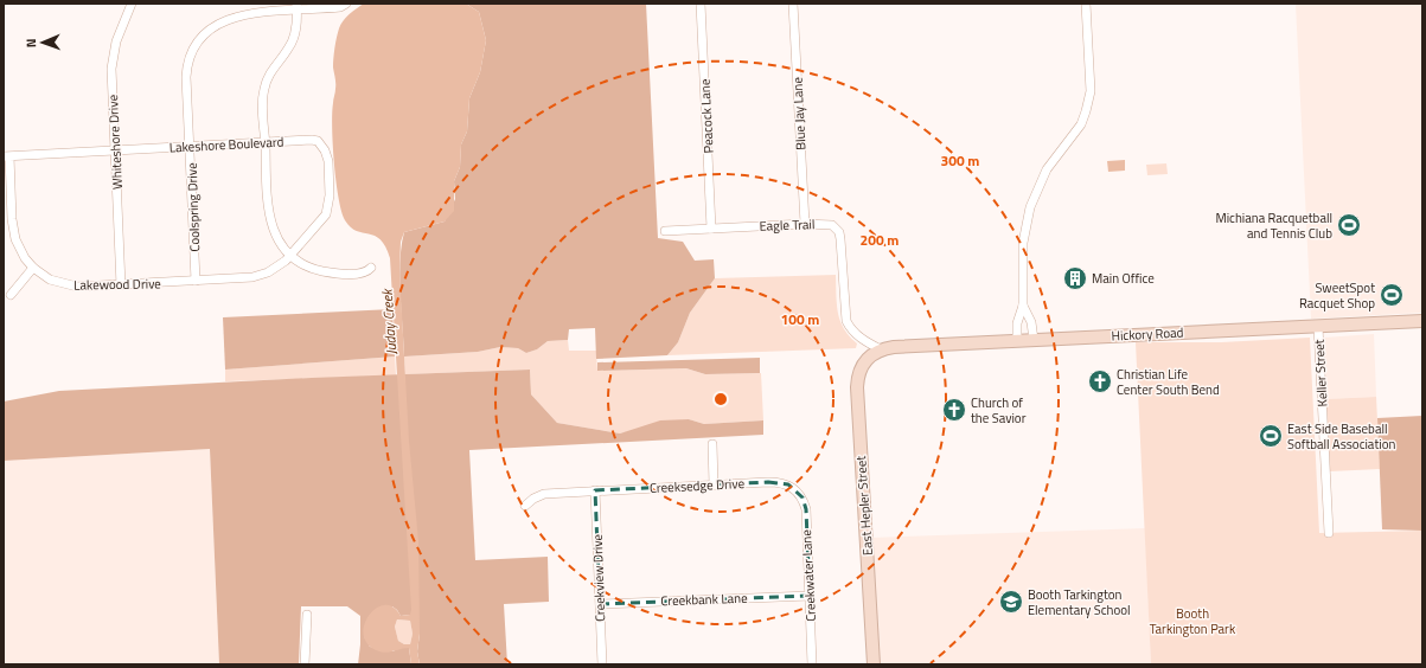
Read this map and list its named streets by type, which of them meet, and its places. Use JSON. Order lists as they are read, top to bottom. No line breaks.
{"streets":{"street":["Blue Jay Lane","Peacock Lane","Whiteshore Drive","Lakeshore Boulevard","Coolspring Drive","Eagle Trail","Lakewood Drive","Hickory Road","Keller Street","Creeksedge Drive","East Hepler Street","Creekwater Lane","Creekview Drive","Creekbank Lane"]},"crossings":[["Blue Jay Lane","Eagle Trail"],["Peacock Lane","Eagle Trail"],["Whiteshore Drive","Lakeshore Boulevard"],["Whiteshore Drive","Lakewood Drive"],["Lakeshore Boulevard","Coolspring Drive"],["Lakeshore Boulevard","Lakewood Drive"],["Coolspring Drive","Lakewood Drive"],["Eagle Trail","Hickory Road"],["Eagle Trail","East Hepler Street"],["Hickory Road","Keller Street"],["Hickory Road","East Hepler Street"],["Creeksedge Drive","Creekwater Lane"],["Creeksedge Drive","Creekview Drive"],["Creekwater Lane","Creekbank Lane"],["Creekview Drive","Creekbank Lane"]],"water":["Juday Creek"],"parks":["Booth Tarkington Park"],"places":{"sports":["Michiana Racquetball and Tennis Club","SweetSpot Racquet Shop","East Side Baseball Softball Association"],"building":["Main Office"],"church":["Christian Life Center South Bend","Church of the Savior"],"school or university":["Booth Tarkington Elementary School"]},"north":"left","rings":["300 m","200 m","100 m"]}
